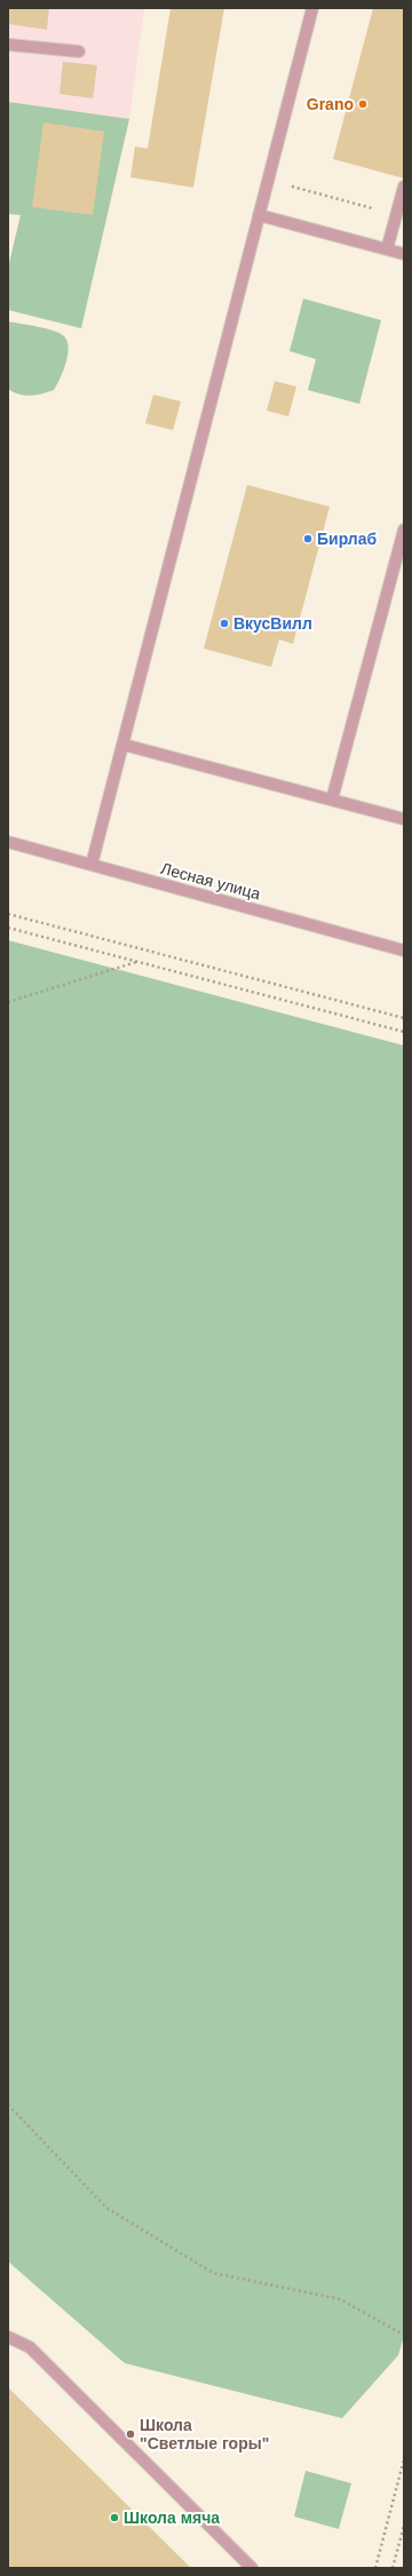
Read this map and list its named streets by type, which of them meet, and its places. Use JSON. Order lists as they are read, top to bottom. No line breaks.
{"streets":{"street":["Лесная улица"]},"places":["Grano","Бирлаб","ВкусВилл","Школа \"Светлые горы\"","Школа мяча"]}
